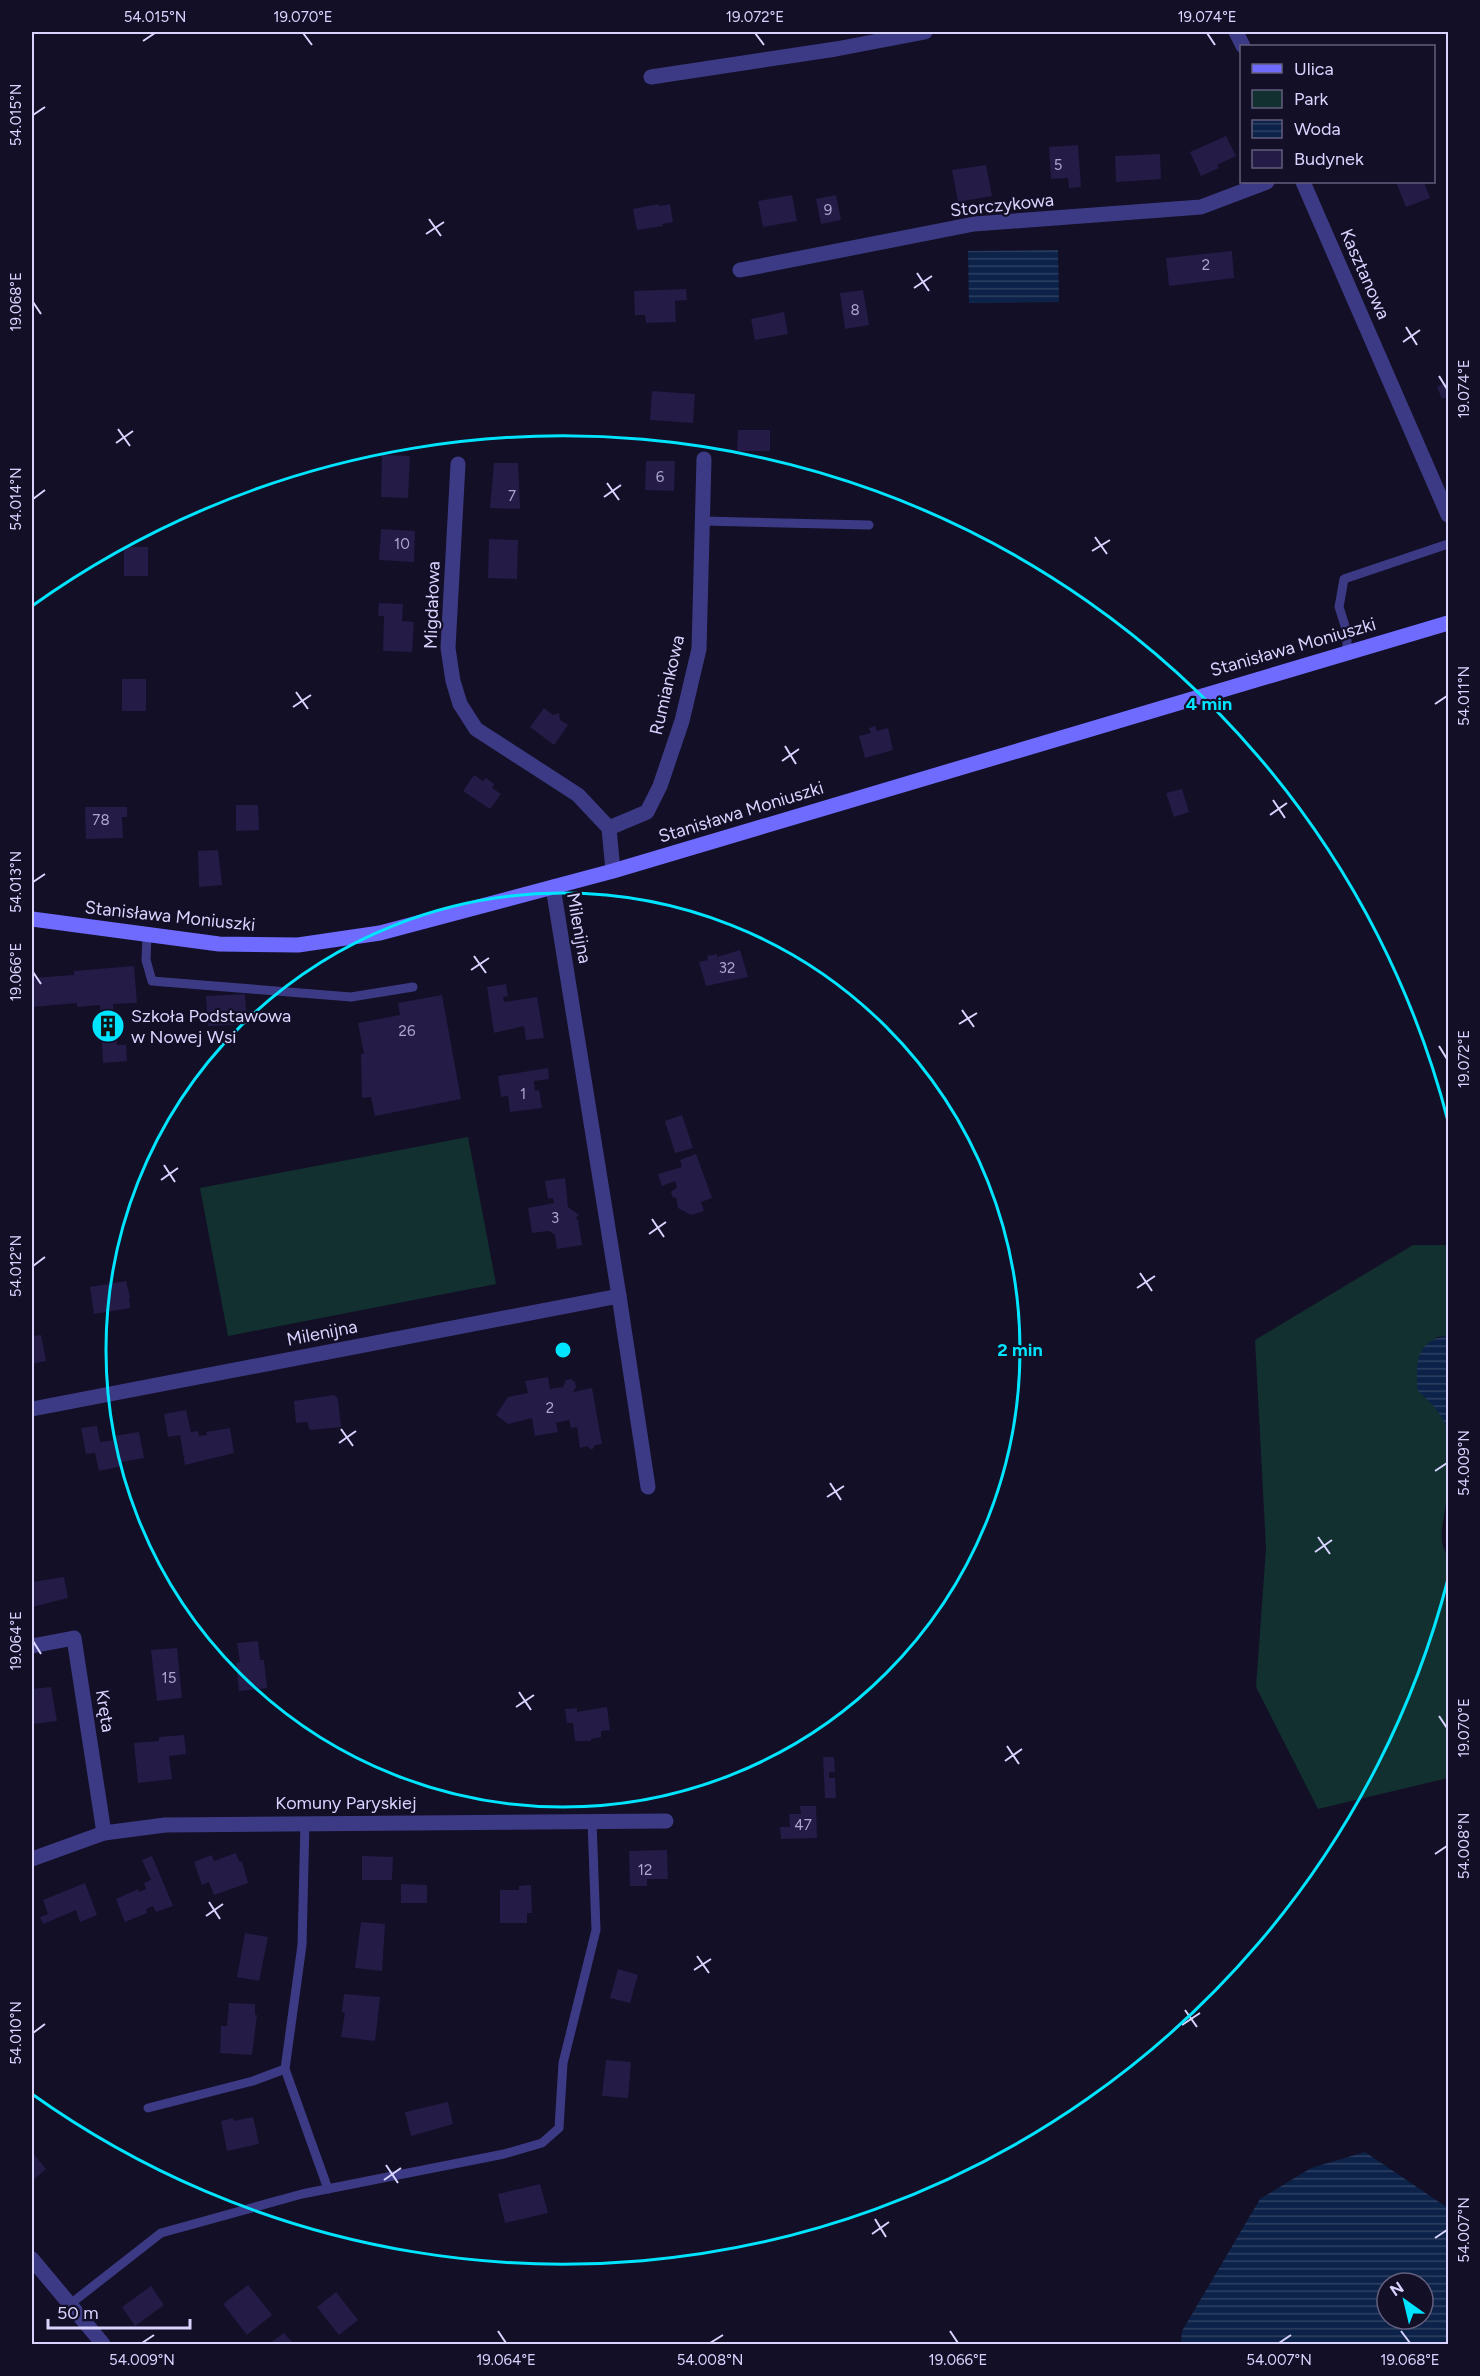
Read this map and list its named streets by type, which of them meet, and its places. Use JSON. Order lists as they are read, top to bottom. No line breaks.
{"streets":{"main road":["Stanisława Moniuszki"],"street":["Storczykowa","Kasztanowa","Migdałowa","Rumiankowa","Milenijna","Kręta","Komuny Paryskiej"]},"crossings":[["Migdałowa","Rumiankowa"],["Stanisława Moniuszki","Milenijna"],["Kręta","Komuny Paryskiej"]],"places":{"building":["Szkoła Podstawowa w Nowej Wsi"]},"house_numbers":["5","9","2","8","6","7","10","78","32","26","1","3","2","15","47","12"],"legend":["Ulica","Park","Woda","Budynek"],"scale_bar":"50 m","north":"top left","coordinates":["54.015°N","19.070°E","19.072°E","19.074°E","19.068°E","54.014°N","54.011°N","54.013°N","19.066°E","54.012°N","54.009°N","19.064°E","54.008°N","54.010°N","54.007°N"],"rings":["4 min","2 min"]}
